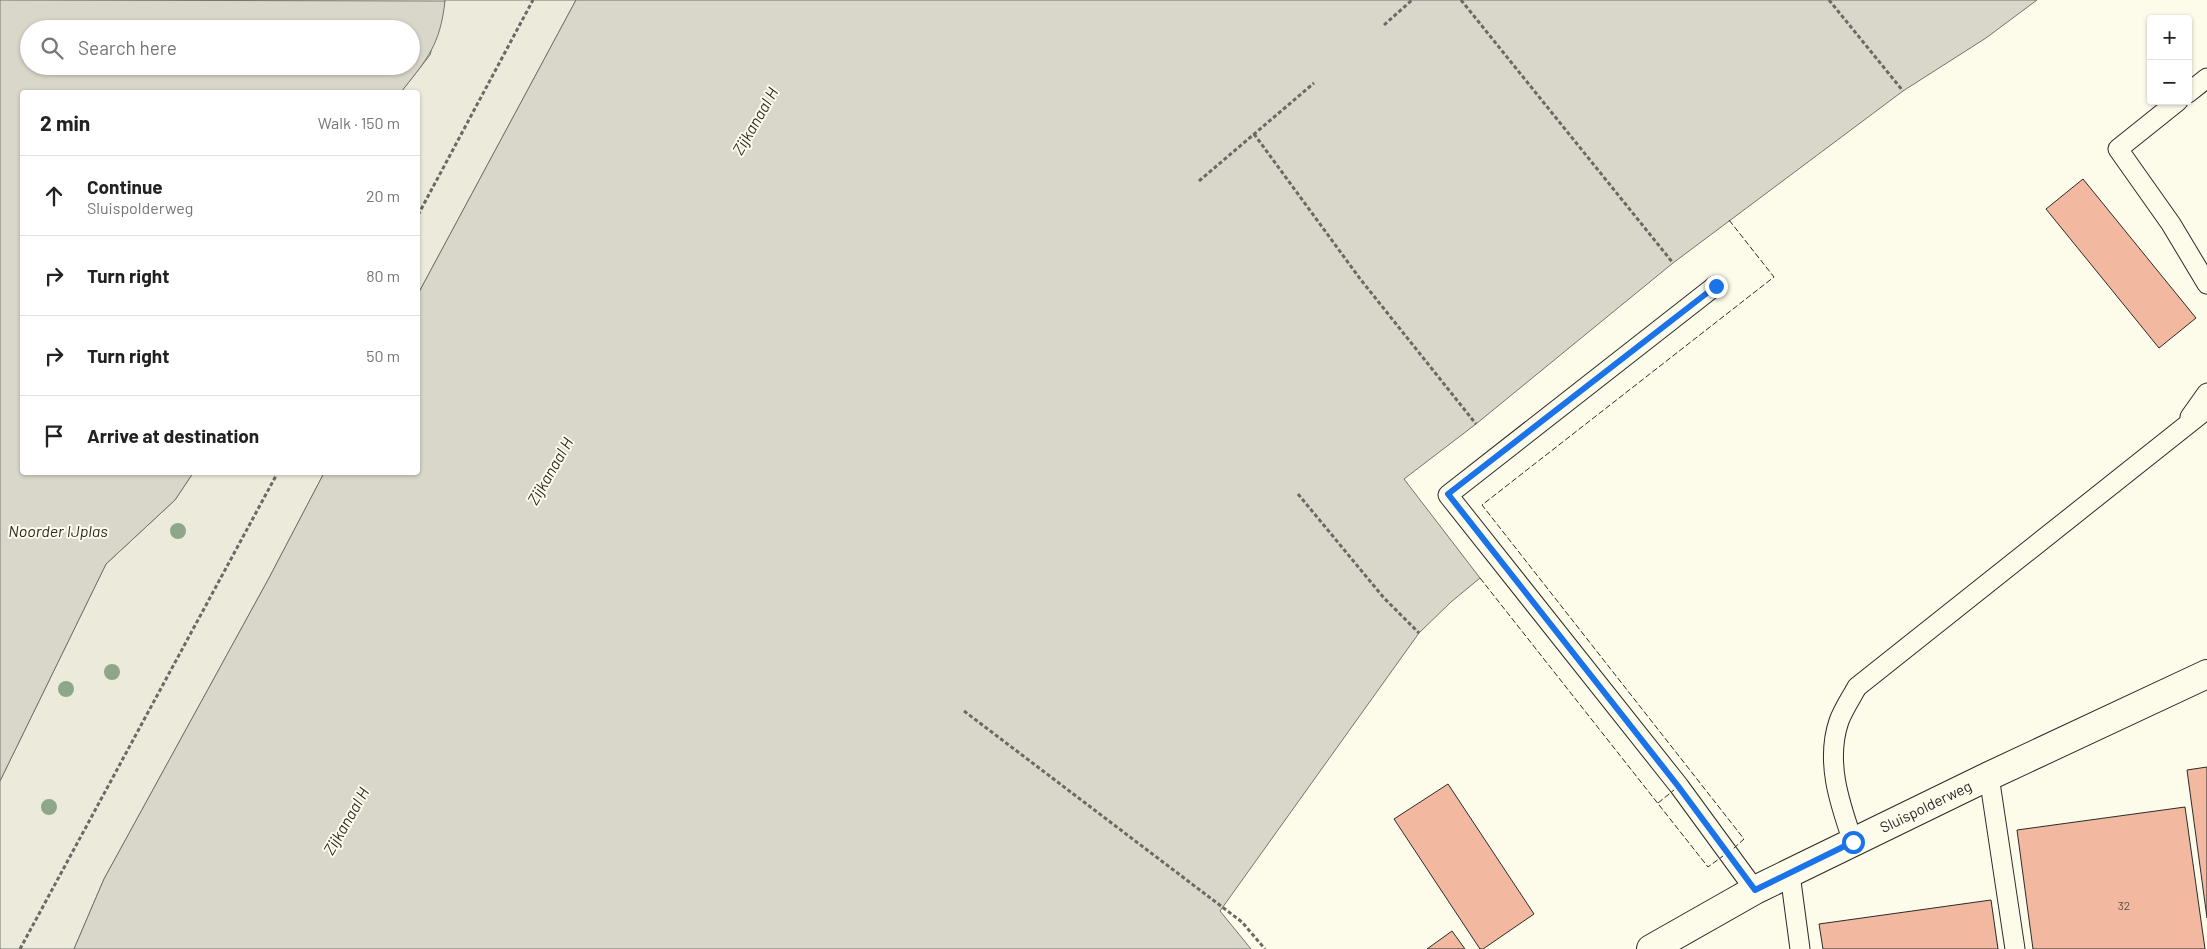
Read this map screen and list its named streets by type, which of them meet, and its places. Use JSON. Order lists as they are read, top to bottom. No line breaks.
{"streets":{"street":["Sluispolderweg"]},"water":["Zijkanaal H","Noorder IJplas"],"house_numbers":["32"],"page":{"map_buttons":["+","−"],"search":"Search here","heading":["2 min","Walk · 150 m"],"list":[["Continue","Sluispolderweg","20 m"],["Turn right","80 m"],["Turn right","50 m"],"Arrive at destination"]}}
